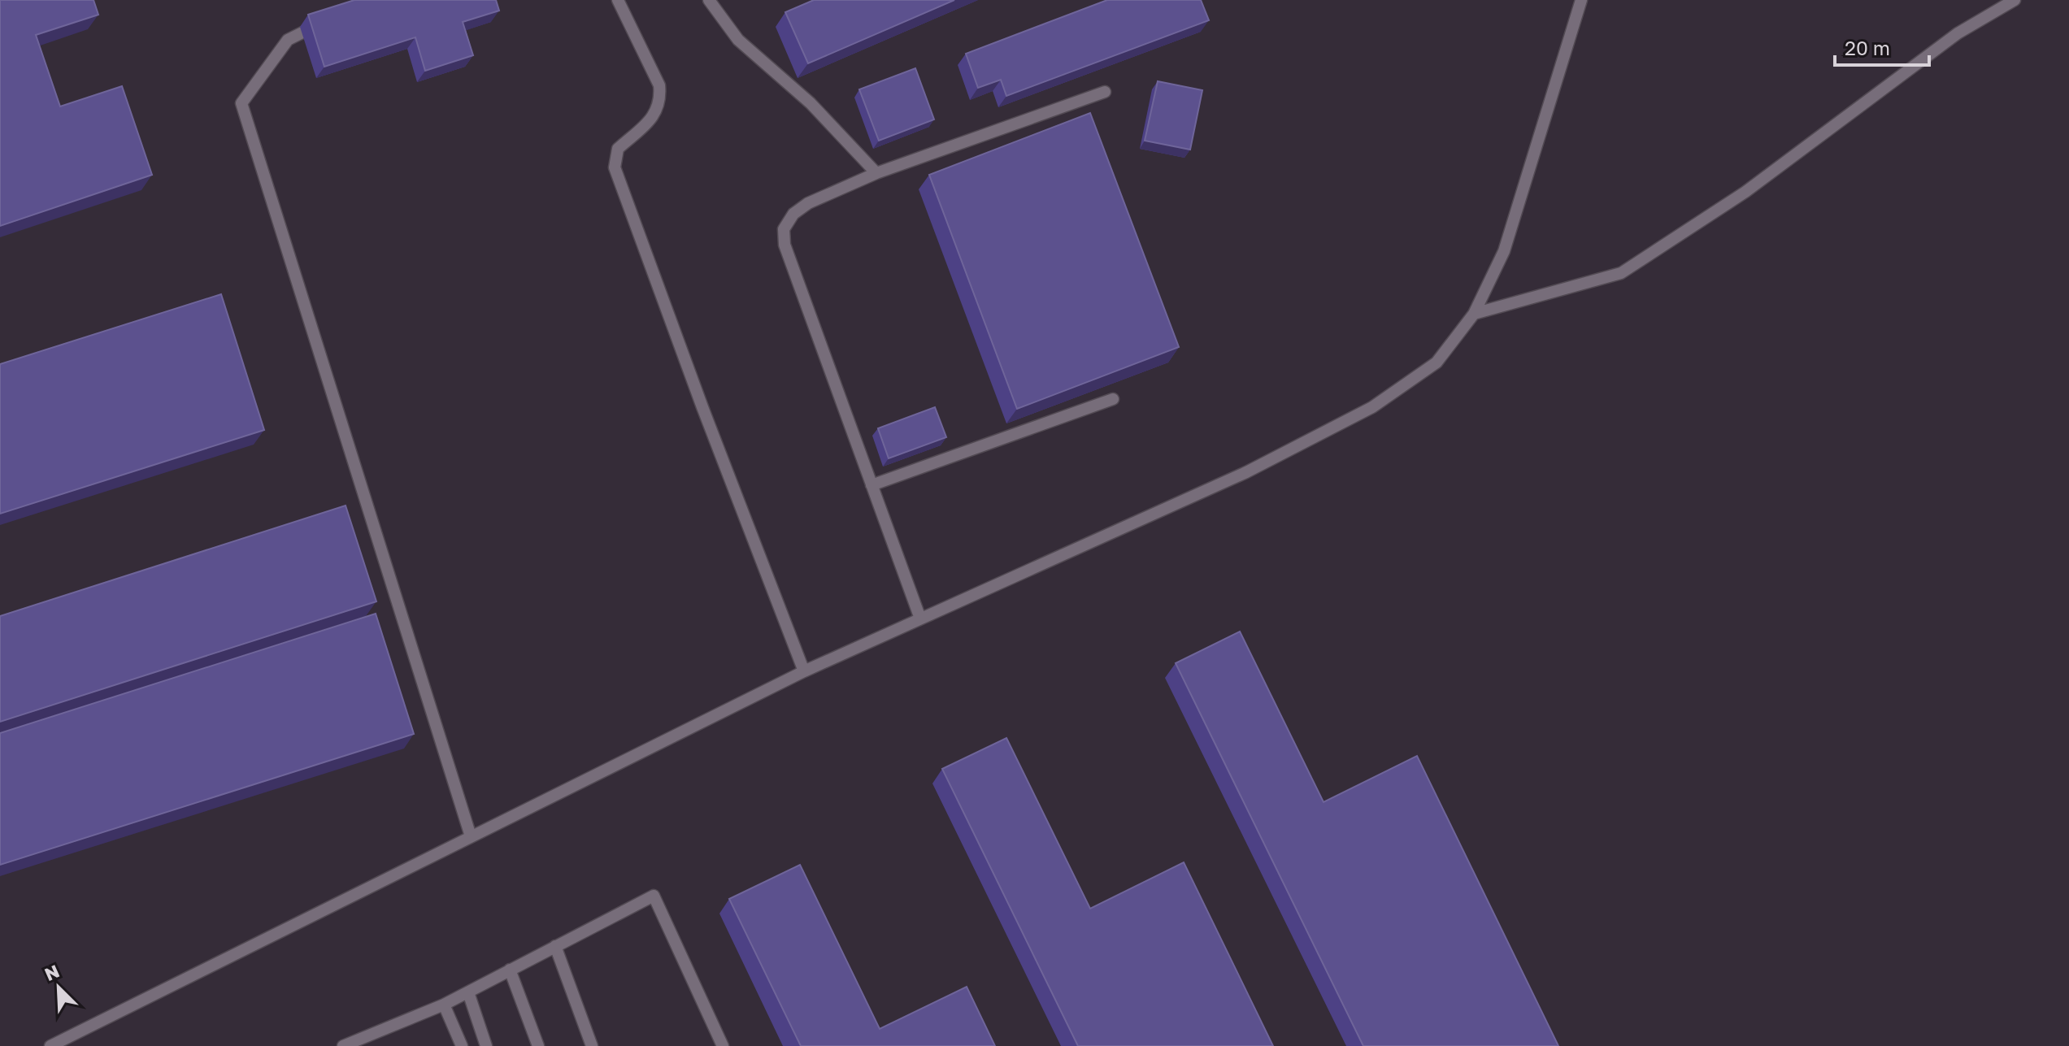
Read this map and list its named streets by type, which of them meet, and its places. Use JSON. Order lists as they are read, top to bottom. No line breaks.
{"scale_bar":"20 m","north":"top left"}
